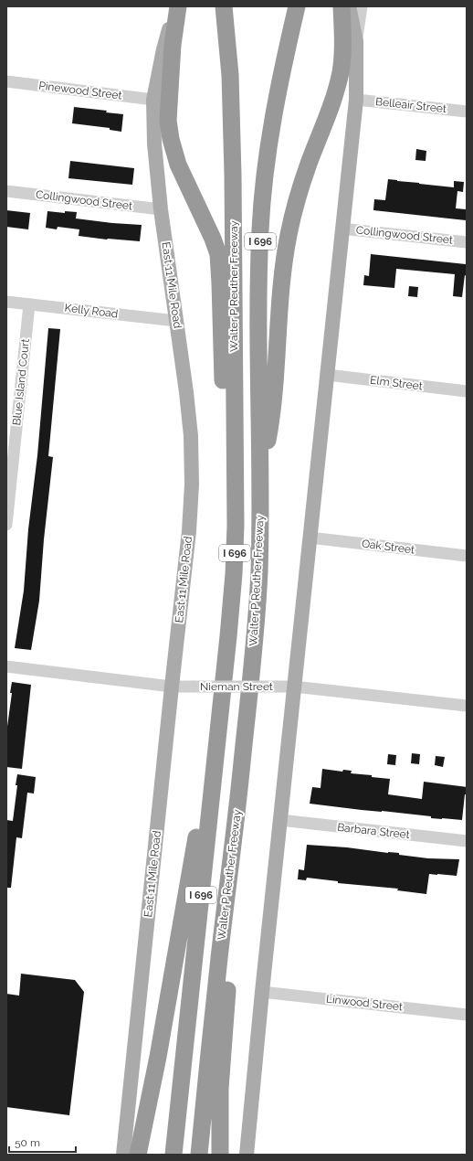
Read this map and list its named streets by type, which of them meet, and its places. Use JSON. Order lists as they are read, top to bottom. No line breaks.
{"streets":{"highway":["I 696","Walter P Reuther Freeway"],"main road":["East 11 Mile Road"],"street":["Pinewood Street","Belleair Street","Collingwood Street","Kelly Road","Blue Island Court","Elm Street","Oak Street","Nieman Street","Barbara Street","Linwood Street"]},"crossings":[["Pinewood Street","East 11 Mile Road"],["Collingwood Street","East 11 Mile Road"],["East 11 Mile Road","Kelly Road"],["East 11 Mile Road","Nieman Street"],["Kelly Road","Blue Island Court"]],"scale_bar":"50 m"}
